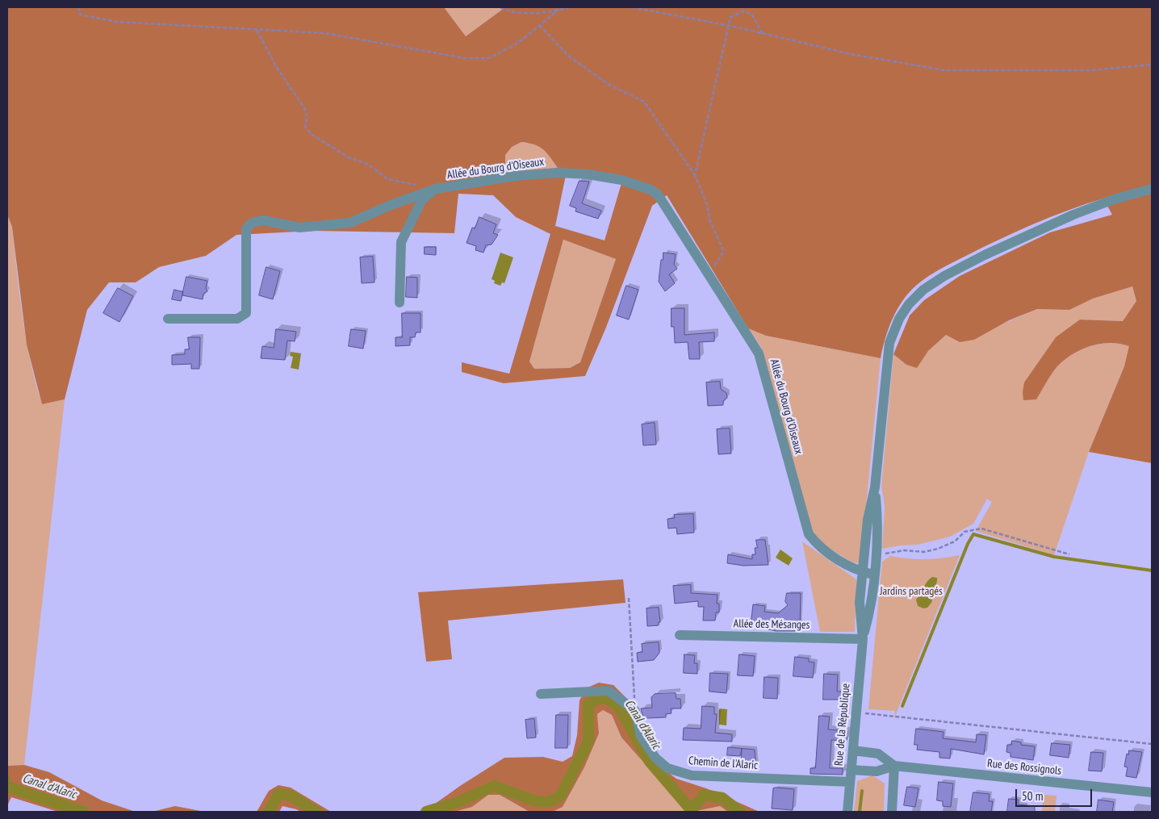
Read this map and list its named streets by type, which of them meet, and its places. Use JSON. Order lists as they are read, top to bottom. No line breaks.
{"streets":{"street":["Allée du Bourg d'Oiseaux","Allée des Mésanges","Rue de la République","Chemin de l'Alaric","Rue des Rossignols"]},"crossings":[["Allée des Mésanges","Rue de la République"],["Rue de la République","Chemin de l'Alaric"],["Rue de la République","Rue des Rossignols"]],"water":["Canal d'Alaric"],"parks":["Jardins partagés"],"scale_bar":"50 m"}
